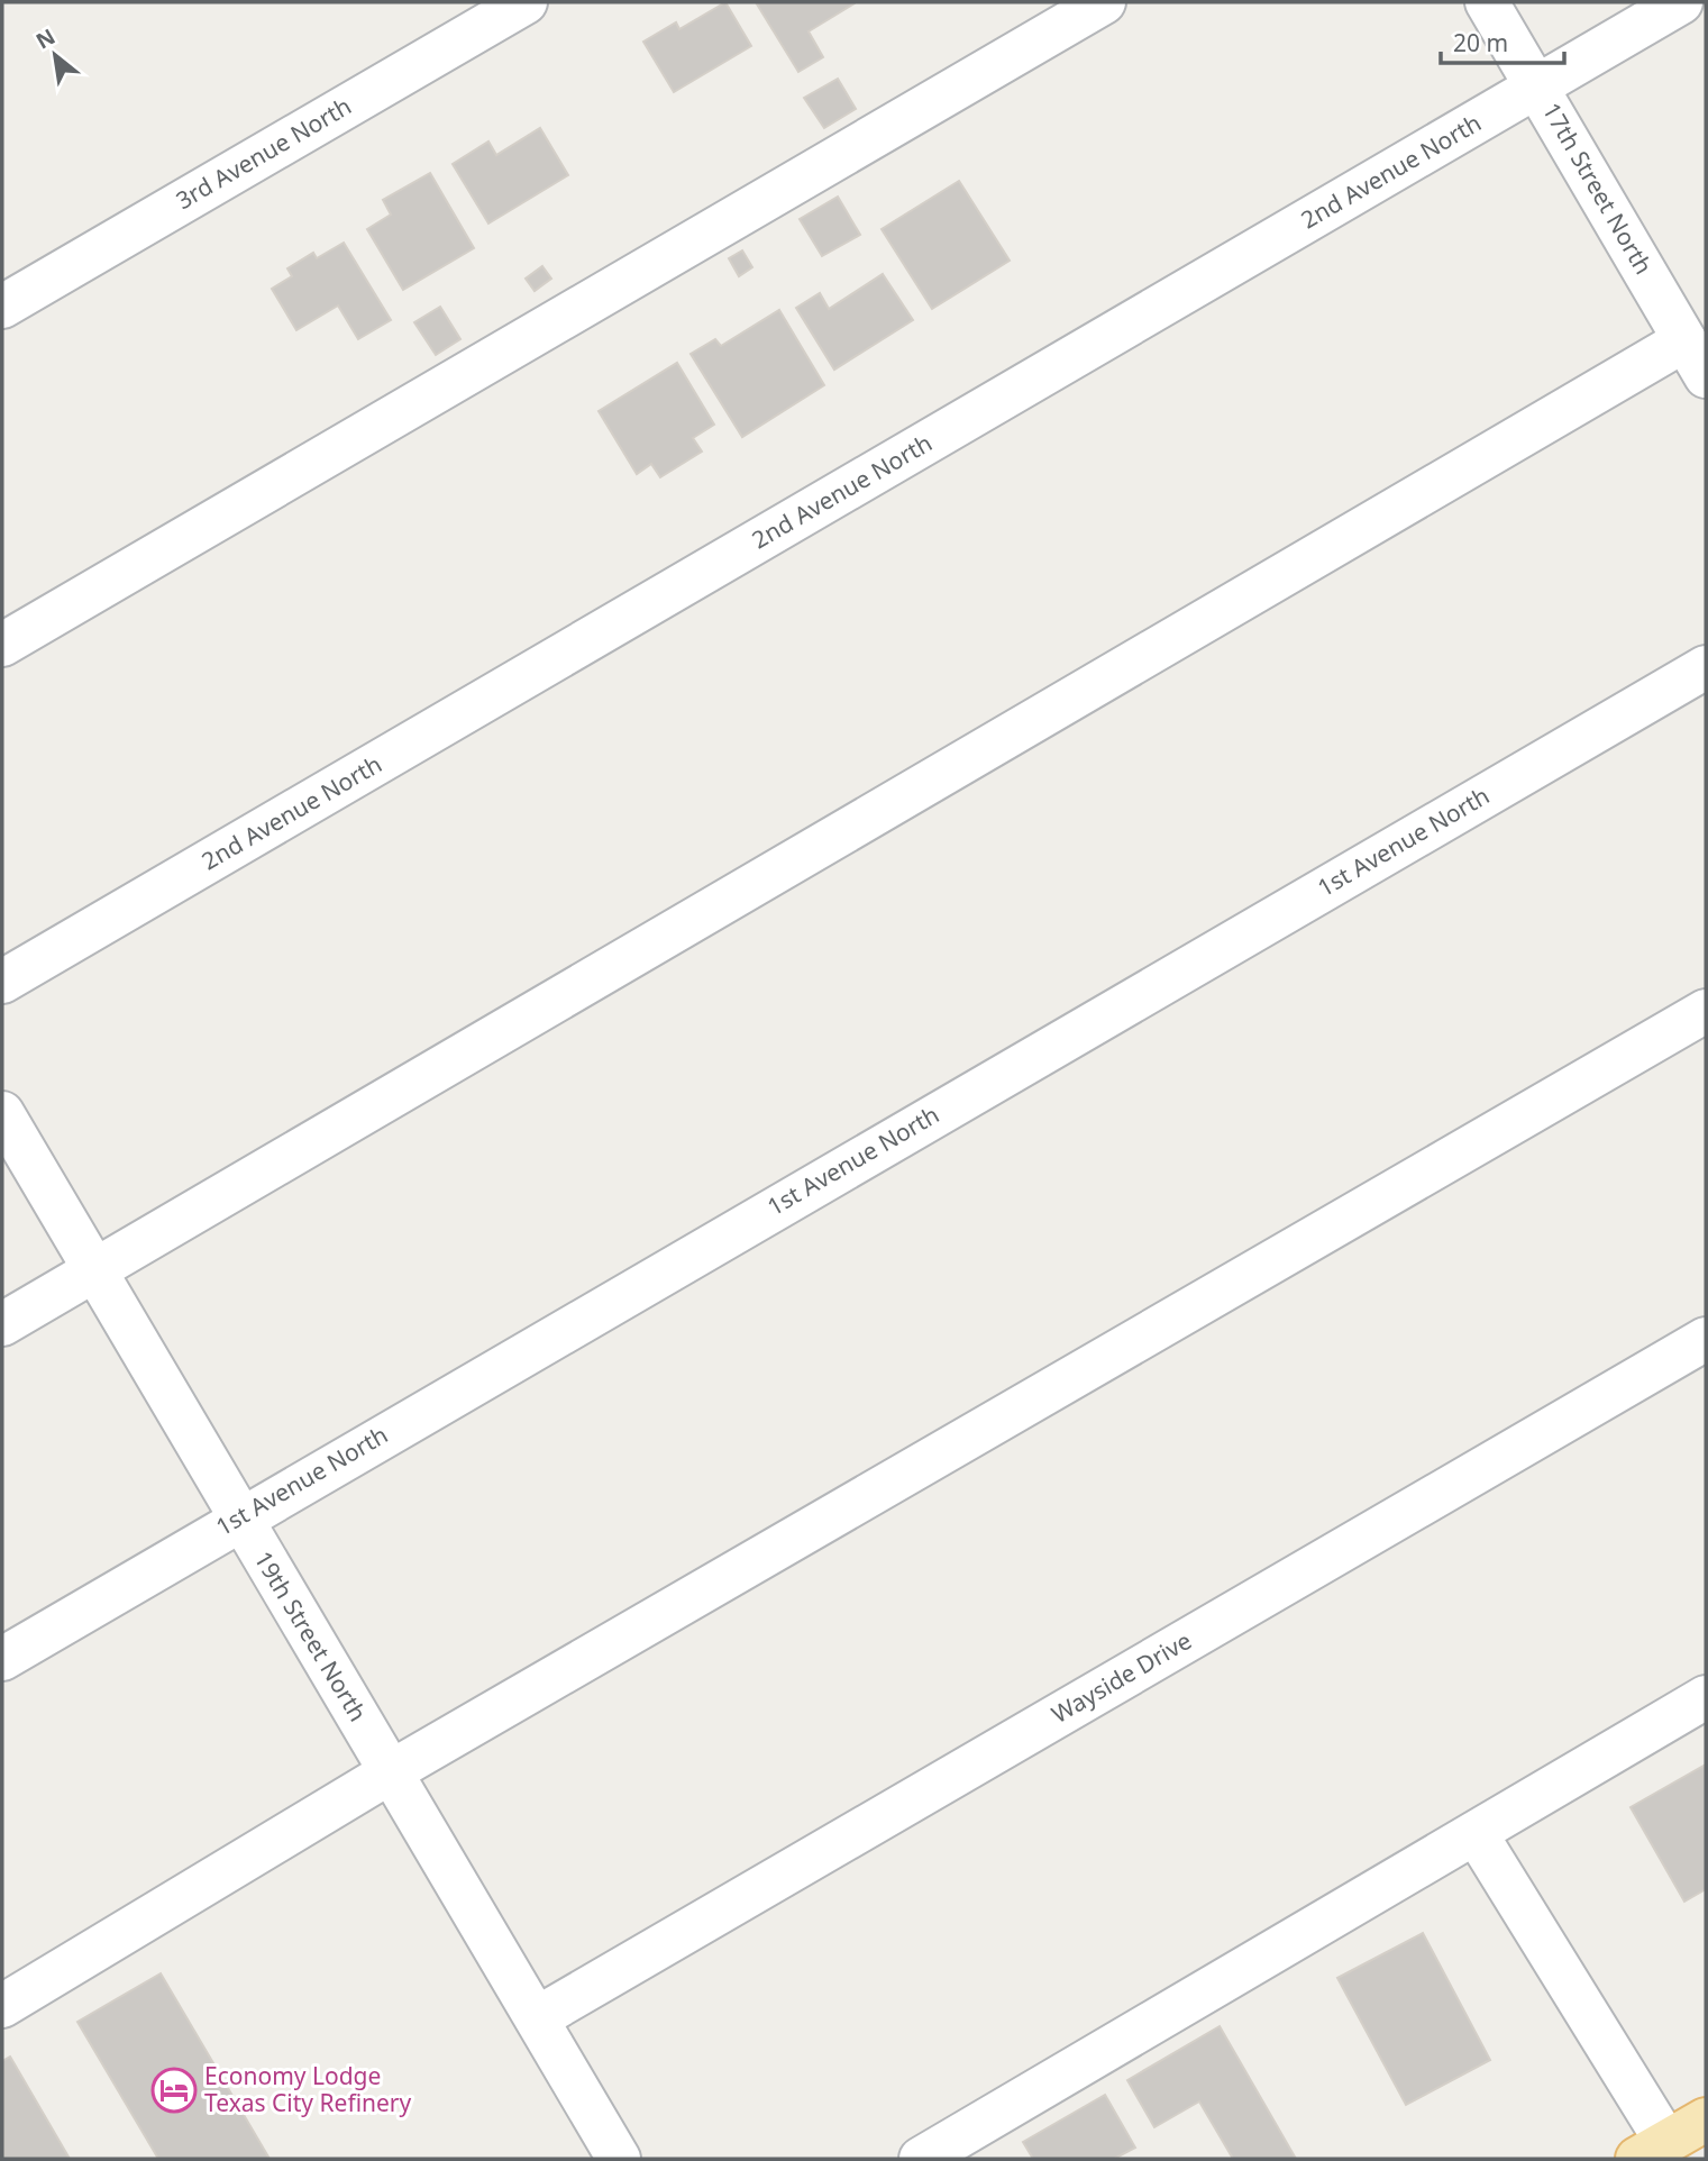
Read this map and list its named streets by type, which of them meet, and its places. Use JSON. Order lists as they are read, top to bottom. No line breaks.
{"streets":{"street":["3rd Avenue North","2nd Avenue North","17th Street North","1st Avenue North","19th Street North","Wayside Drive"]},"crossings":[["2nd Avenue North","17th Street North"],["1st Avenue North","19th Street North"],["19th Street North","Wayside Drive"]],"places":{"hotel":["Economy Lodge Texas City Refinery"]},"scale_bar":"20 m","north":"top left"}
